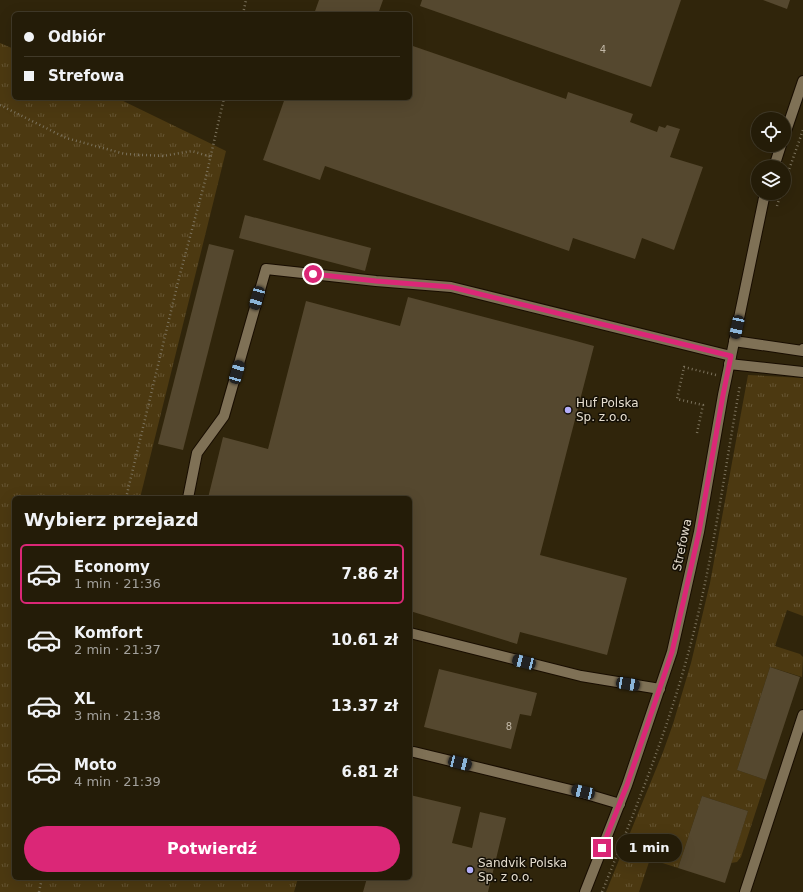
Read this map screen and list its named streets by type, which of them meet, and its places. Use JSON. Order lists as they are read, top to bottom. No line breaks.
{"streets":{"street":["Strefowa"]},"places":["Huf Polska Sp. z.o.o.","Sandvik Polska Sp. z o.o."],"house_numbers":["4","8"],"page":{"banner":["Odbiór","Strefowa"],"heading":"Wybierz przejazd","list":[{"name":"Economy","note":"1 min · 21:36","value":"7.86 zł"},{"name":"Komfort","note":"2 min · 21:37","value":"10.61 zł"},{"name":"XL","note":"3 min · 21:38","value":"13.37 zł"},{"name":"Moto","note":"4 min · 21:39","value":"6.81 zł"}],"buttons":"Potwierdź","bubble":"1 min"}}
